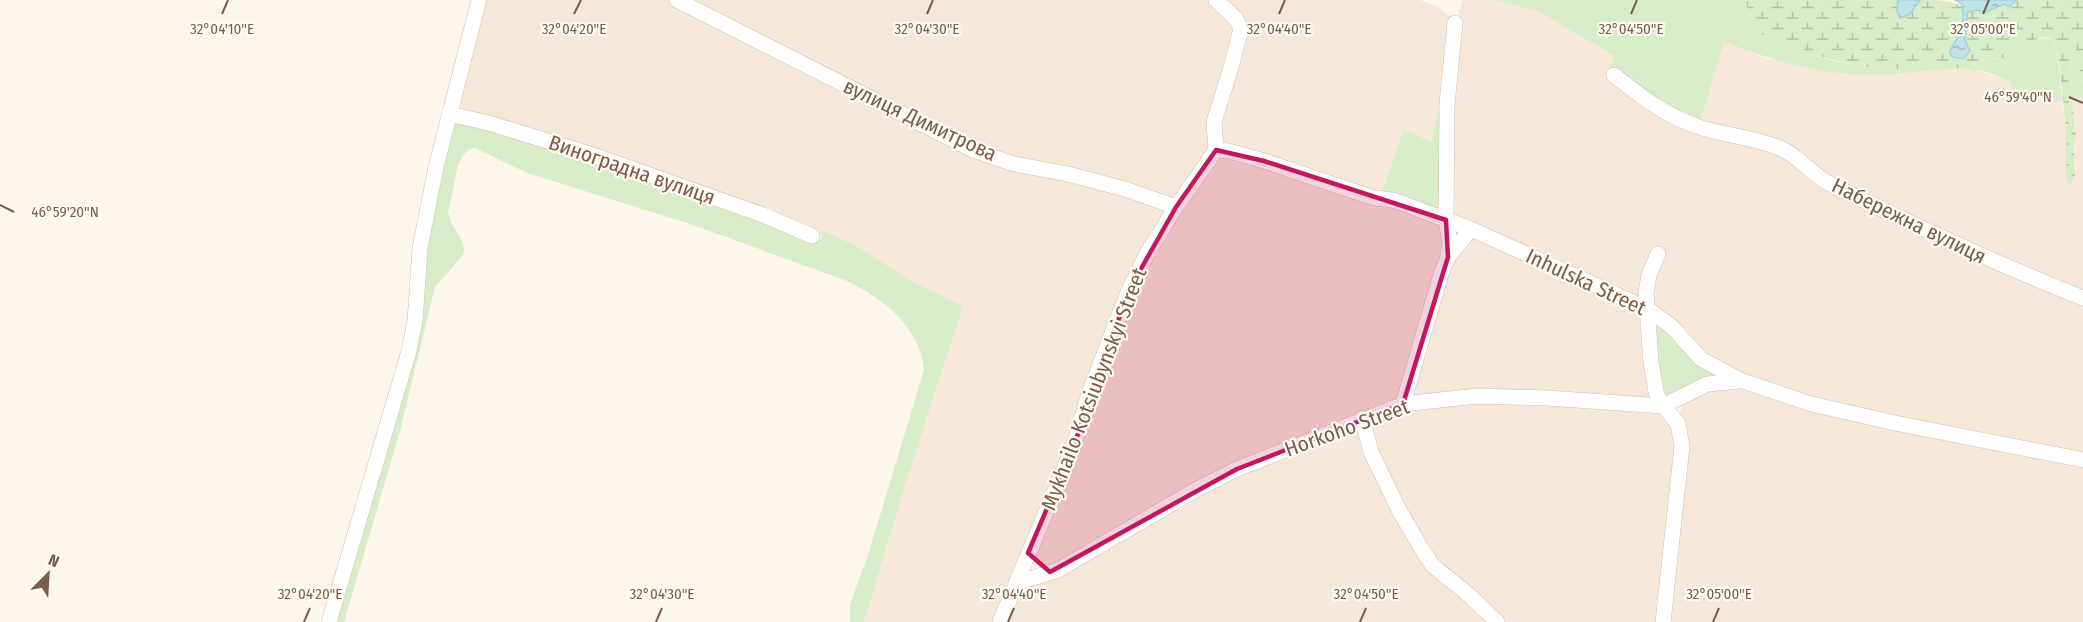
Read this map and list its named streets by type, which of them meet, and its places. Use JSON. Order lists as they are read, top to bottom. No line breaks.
{"streets":{"street":["вулиця Димитрова","Виноградна вулиця","Набережна вулиця","Inhulska Street","Mykhailo Kotsiubynskyi Street","Horkoho Street"]},"crossings":[["вулиця Димитрова","Mykhailo Kotsiubynskyi Street"],["Inhulska Street","Mykhailo Kotsiubynskyi Street"],["Mykhailo Kotsiubynskyi Street","Horkoho Street"]],"north":"top right","coordinates":["32°04'10\"E","32°04'50\"E","32°04'20\"E","32°04'30\"E","32°04'40\"E","32°05'00\"E","46°59'40\"N","46°59'20\"N"]}
